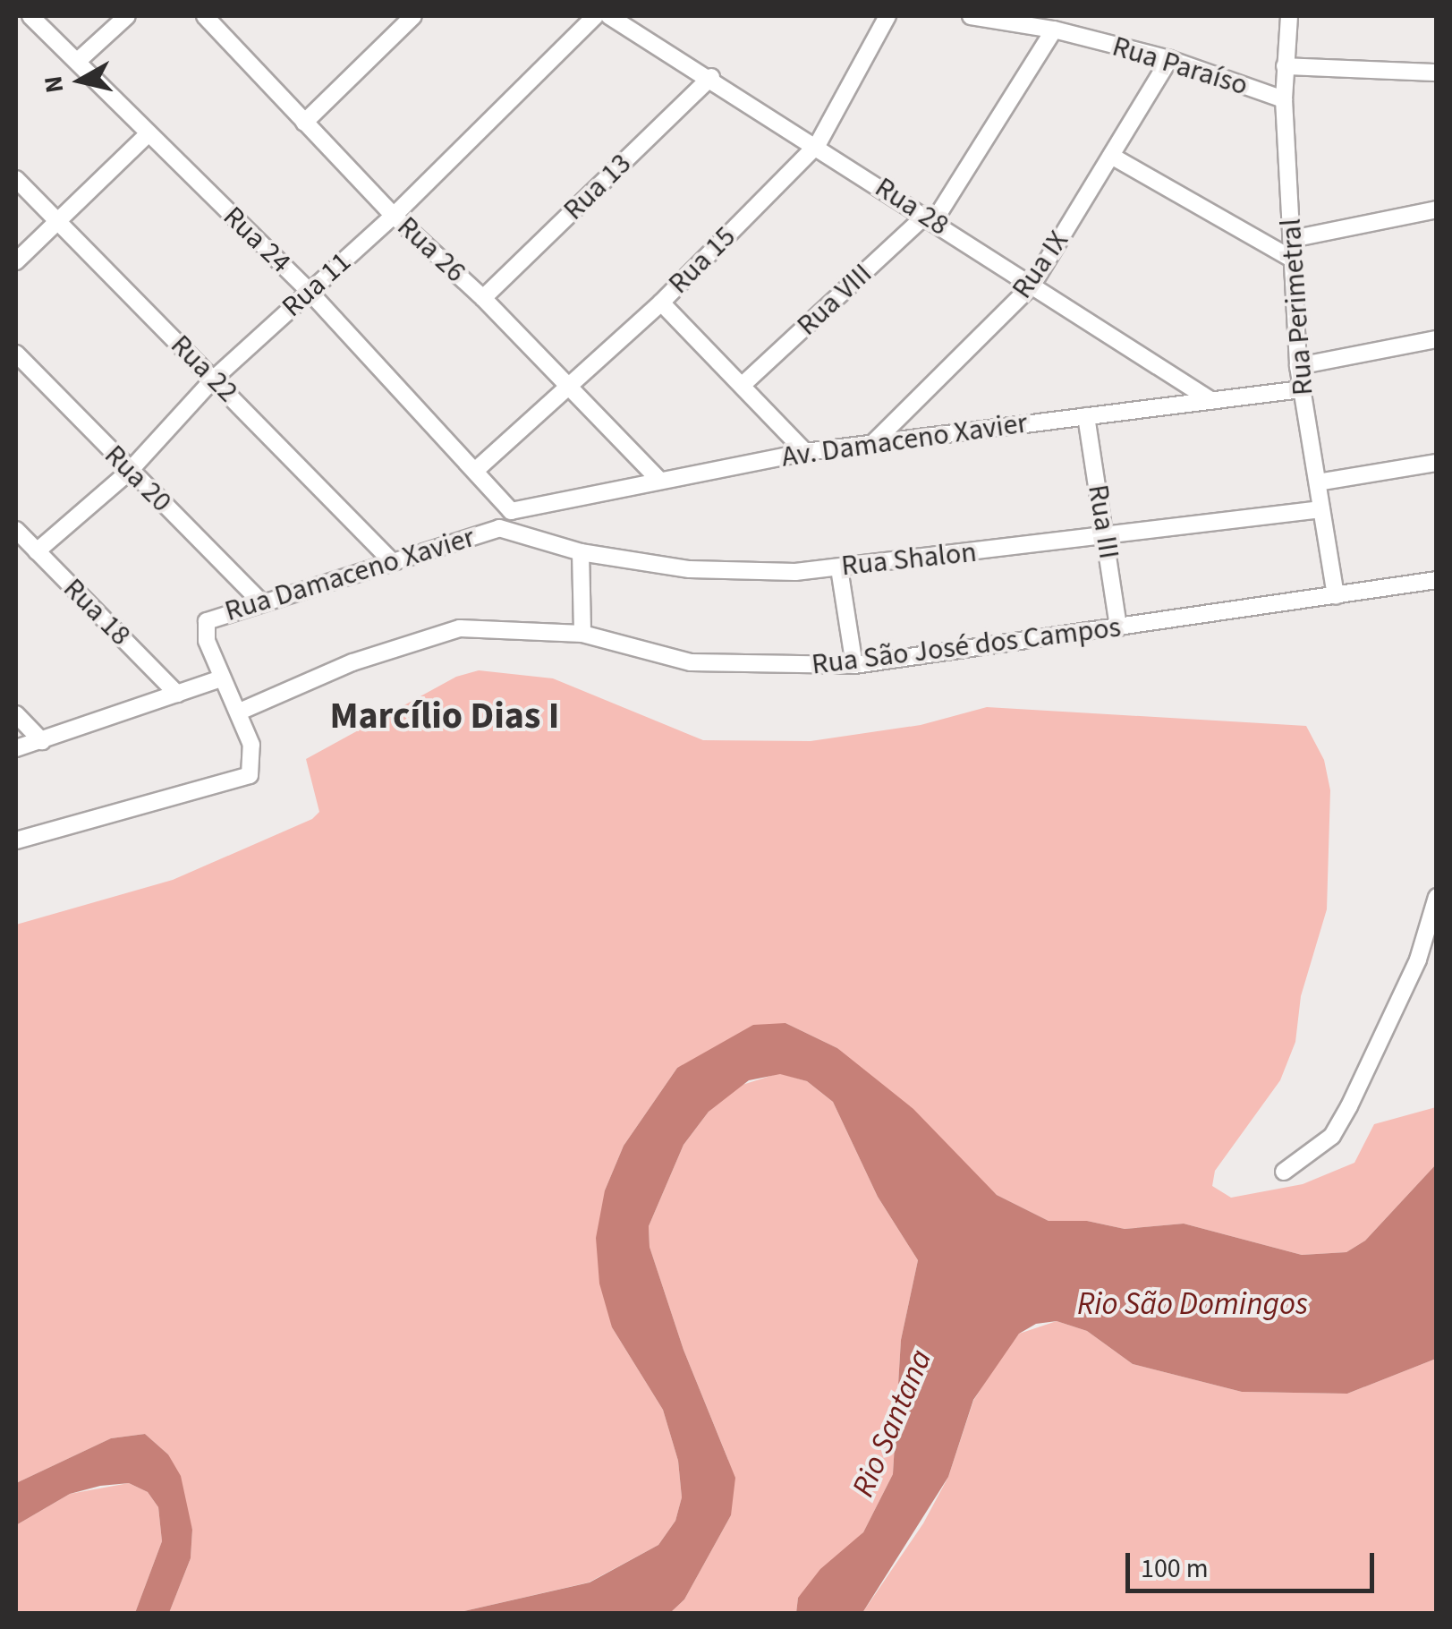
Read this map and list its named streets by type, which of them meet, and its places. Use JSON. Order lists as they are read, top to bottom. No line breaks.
{"streets":{"street":["Rua Paraíso","Rua 13","Rua 28","Rua 24","Rua 26","Rua 15","Rua IX","Rua 11","Rua VIII","Rua Perimetral","Rua 22","Av. Damaceno Xavier","Rua 20","Rua III","Rua Shalon","Rua Damaceno Xavier","Rua 18","Rua São José dos Campos"]},"crossings":[["Rua Paraíso","Rua IX"],["Rua Paraíso","Rua VIII"],["Rua Paraíso","Rua Perimetral"],["Rua 13","Rua 28"],["Rua 13","Rua 26"],["Rua 28","Rua 15"],["Rua 28","Rua IX"],["Rua 28","Rua VIII"],["Rua 28","Av. Damaceno Xavier"],["Rua 24","Rua 15"],["Rua 24","Rua 11"],["Rua 24","Av. Damaceno Xavier"],["Rua 26","Rua 15"],["Rua 26","Rua 11"],["Rua 26","Av. Damaceno Xavier"],["Rua IX","Av. Damaceno Xavier"],["Rua 11","Rua 22"],["Rua 11","Rua 20"],["Rua 11","Rua 18"],["Rua Perimetral","Av. Damaceno Xavier"],["Rua Perimetral","Rua Shalon"],["Rua Perimetral","Rua São José dos Campos"],["Rua 22","Rua Damaceno Xavier"],["Av. Damaceno Xavier","Rua III"],["Rua 20","Rua Damaceno Xavier"],["Rua III","Rua Shalon"],["Rua III","Rua São José dos Campos"],["Rua Shalon","Rua Damaceno Xavier"]],"districts":["Marcílio Dias I"],"water":["Rio São Domingos","Rio Santana"],"scale_bar":"100 m","north":"left"}
